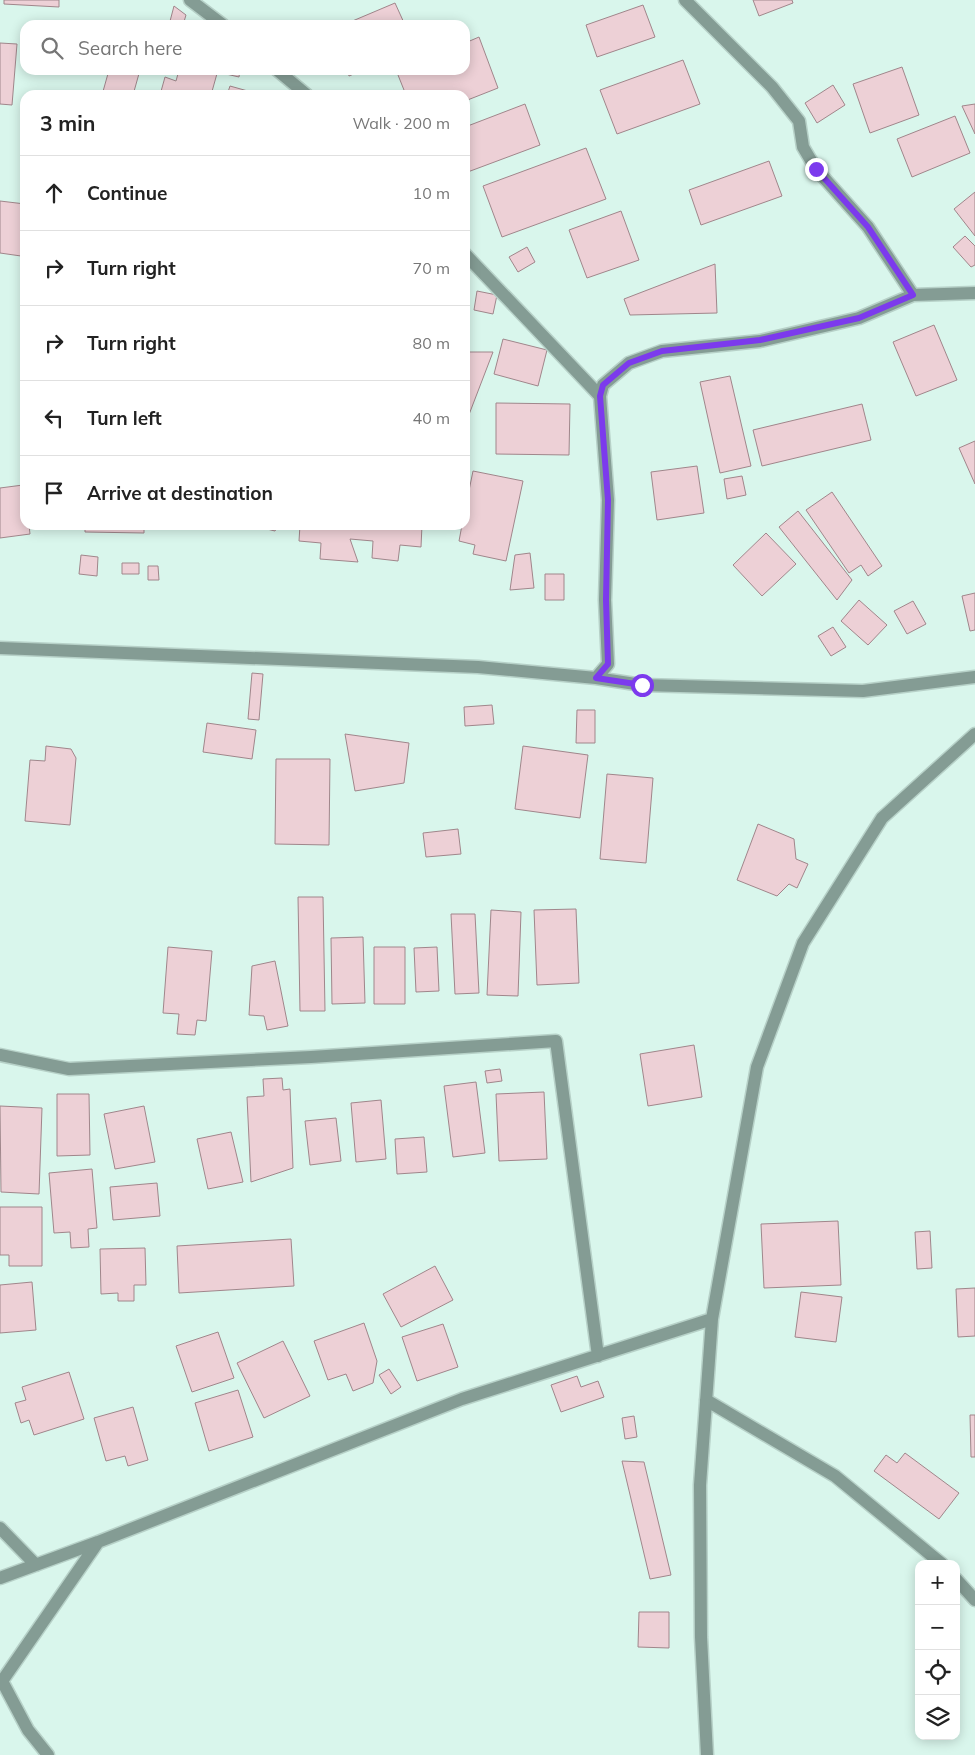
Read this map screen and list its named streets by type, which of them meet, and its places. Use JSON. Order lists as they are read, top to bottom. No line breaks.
{"page":{"search":"Search here","heading":["3 min","Walk · 200 m"],"list":[["Continue","10 m"],["Turn right","70 m"],["Turn right","80 m"],["Turn left","40 m"],"Arrive at destination"],"map_buttons":["+","−"]}}
